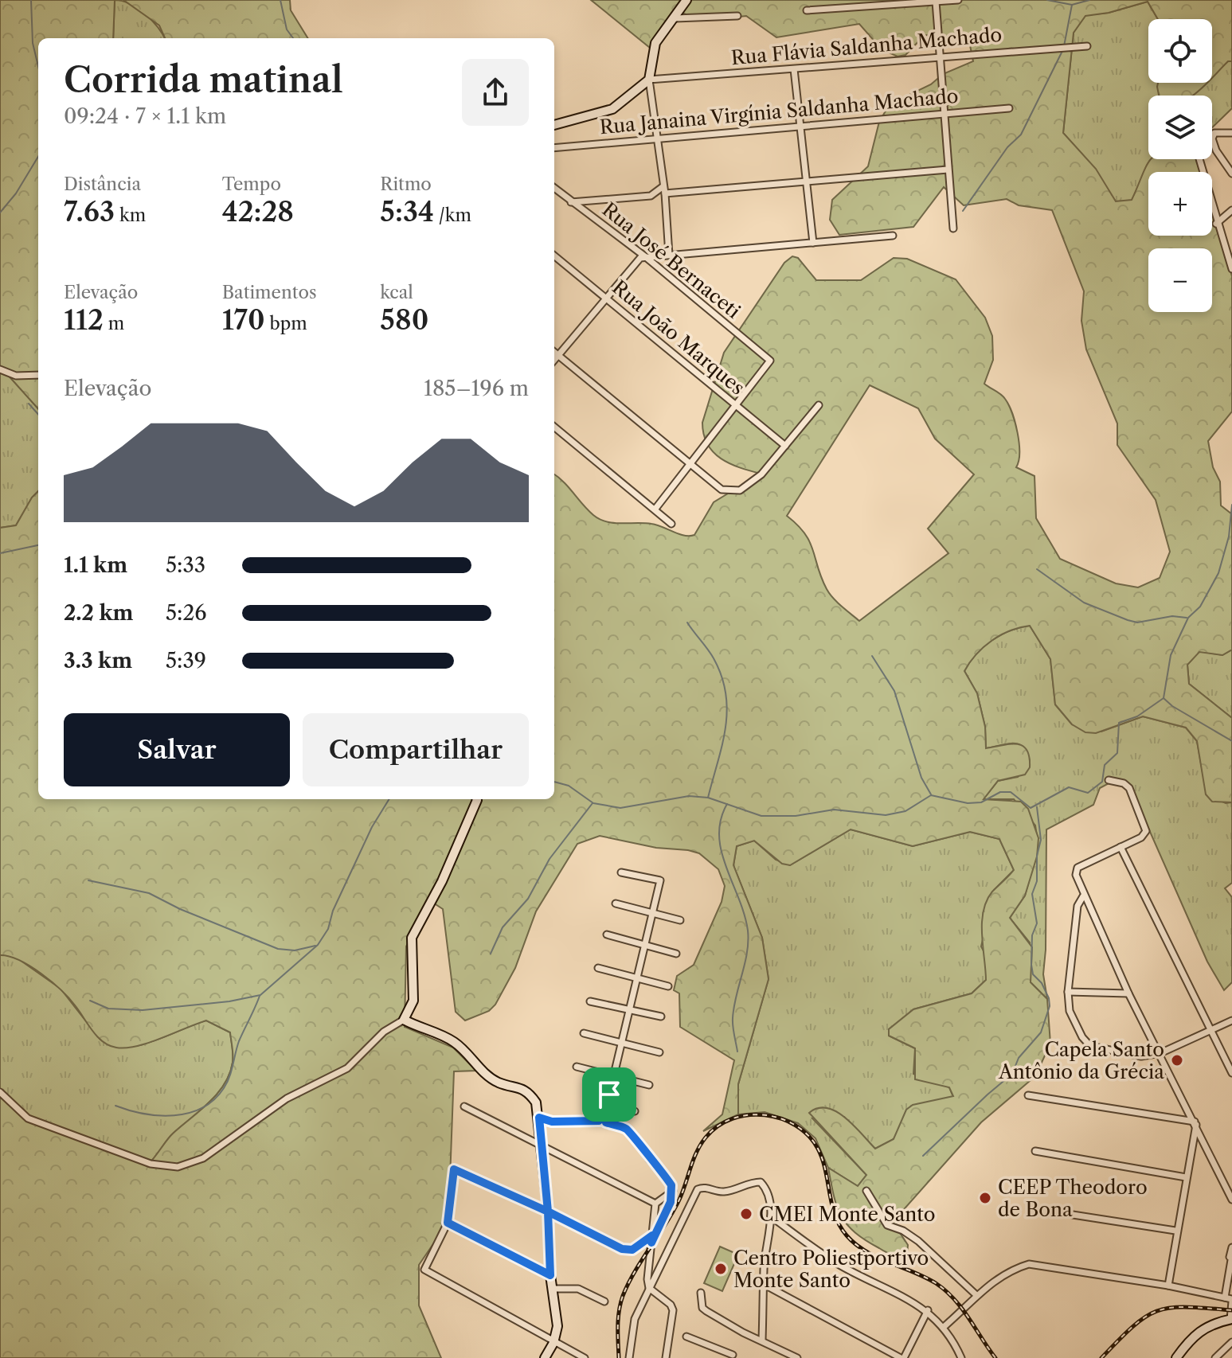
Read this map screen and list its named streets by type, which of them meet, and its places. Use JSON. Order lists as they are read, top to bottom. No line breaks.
{"streets":{"street":["Rua Flávia Saldanha Machado","Rua Janaina Virgínia Saldanha Machado","Rua José Bernaceti","Rua João Marques"]},"crossings":[["Rua José Bernaceti","Rua João Marques"]],"places":["Capela Santo Antônio da Grécia","CEEP Theodoro de Bona","CMEI Monte Santo","Centro Poliestportivo Monte Santo"],"page":{"map_buttons":["+","−"],"heading":["Corrida matinal","09:24 · 7 × 1.1 km"],"stats":[["Distância","7.63 km"],["Tempo","42:28"],["Ritmo","5:34 /km"],["Elevação","112 m"],["Batimentos","170 bpm"],["kcal","580"]],"chart":["Elevação","185–196 m"],"list":[{"name":"1.1 km","note":"5:33"},{"name":"2.2 km","note":"5:26"},{"name":"3.3 km","note":"5:39"}],"buttons":["Salvar","Compartilhar"]}}
